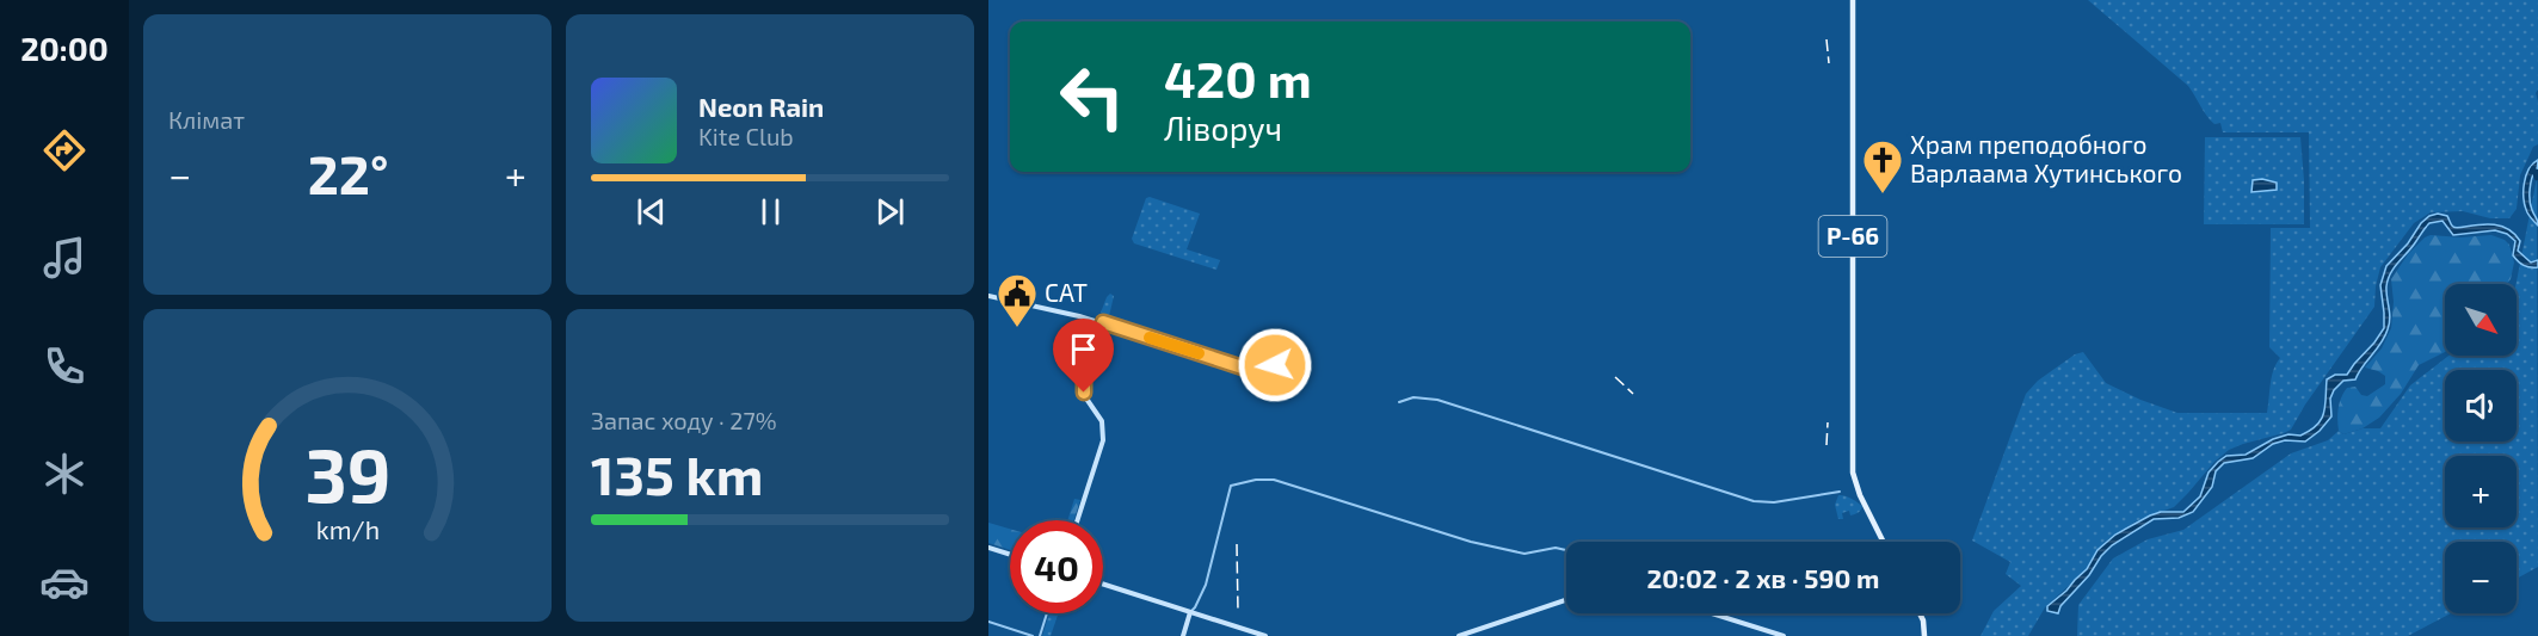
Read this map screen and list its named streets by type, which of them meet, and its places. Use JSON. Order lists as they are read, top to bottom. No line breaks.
{"streets":{"main road":["Р-66"]},"places":{"church":["Храм преподобного Варлаама Хутинського"],"public building":["CAT"]},"north":"bottom right","page":{"tabs":"20:00","tile":["Клімат",["Запас ходу · 27%","135 km"]],"turn":["420 m","Ліворуч"],"song":["Neon Rain","Kite Club"],"heat":["−","22°","+"],"map_buttons":["+","−"],"limit":"40","trip":"20:02 · 2 хв · 590 m","gauge":["39","km/h"]}}
